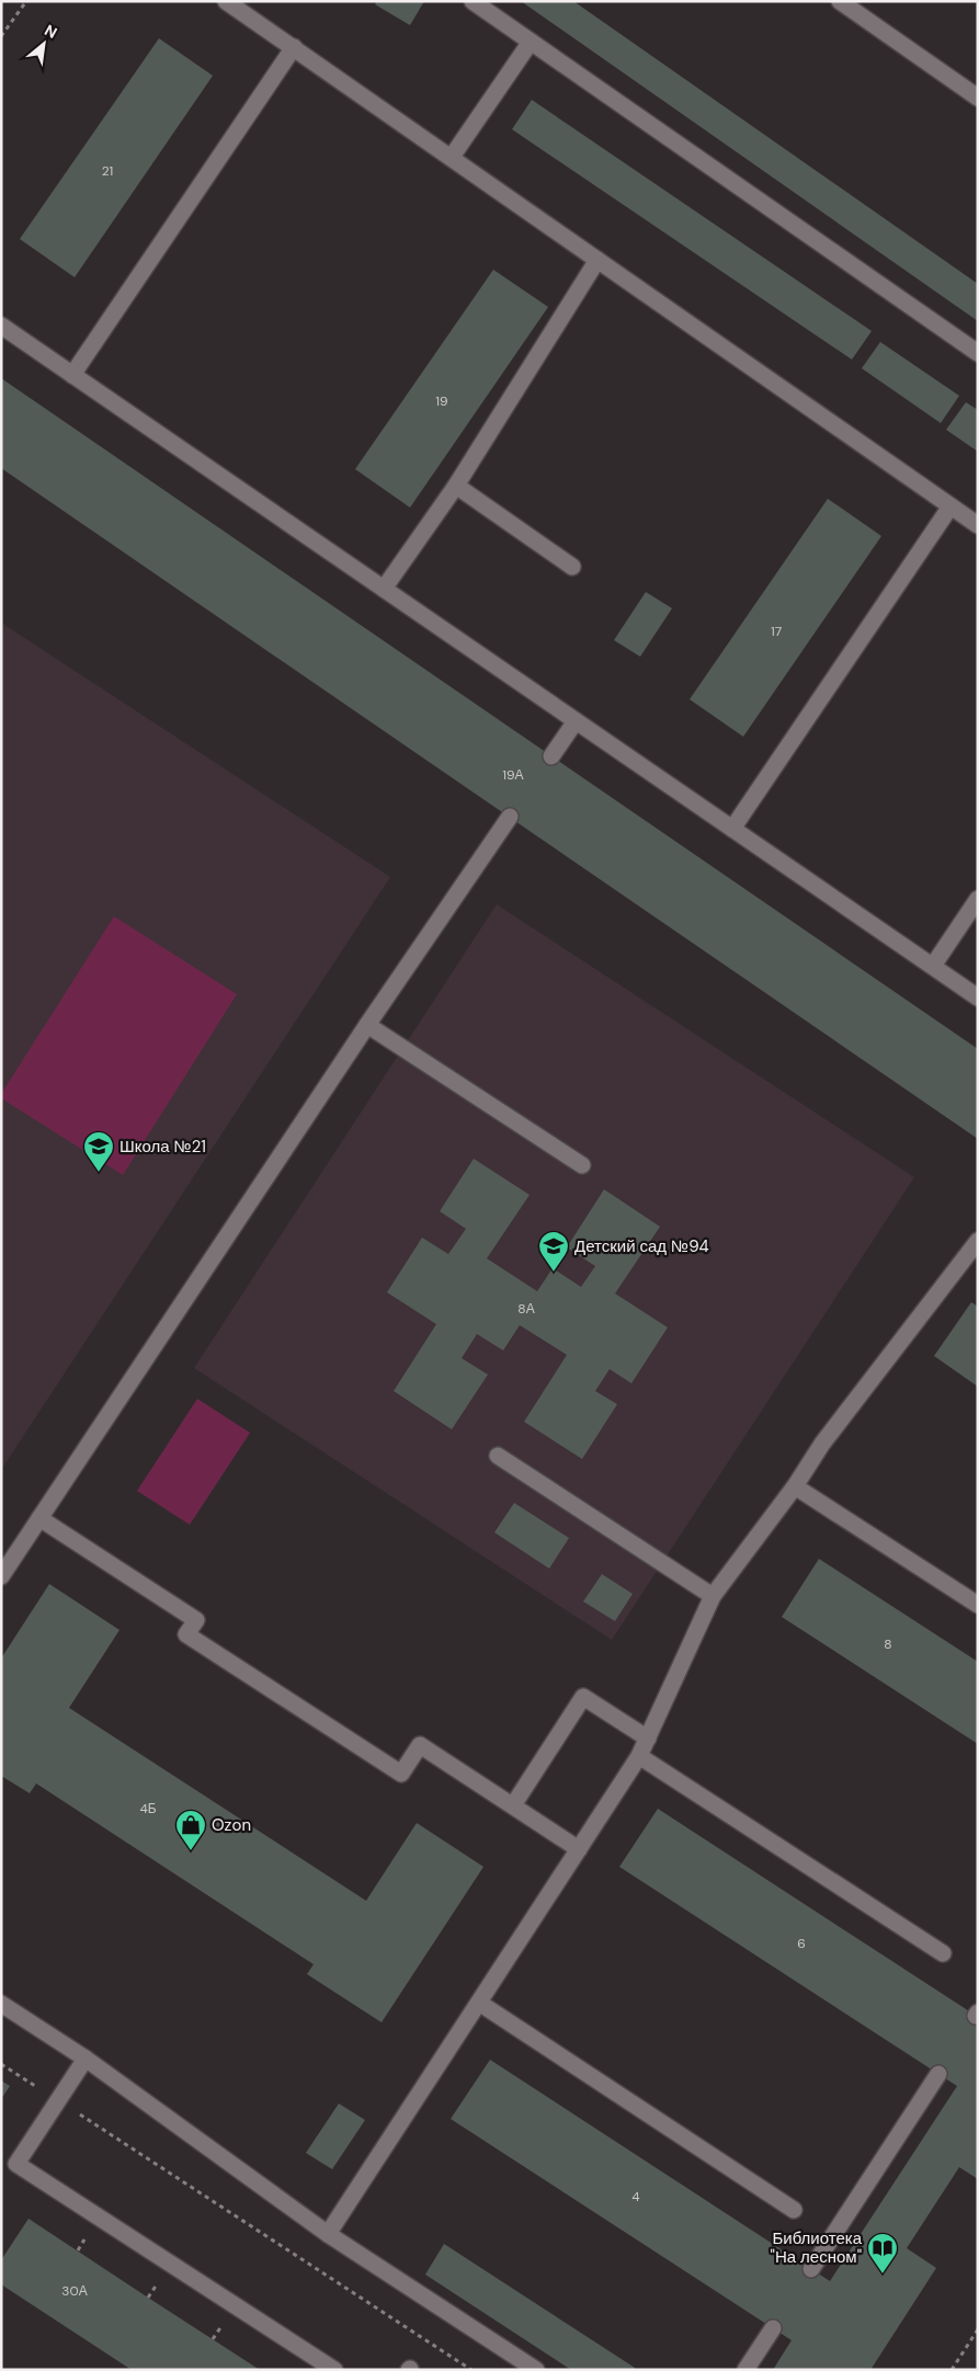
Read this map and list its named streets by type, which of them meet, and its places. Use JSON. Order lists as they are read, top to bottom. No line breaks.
{"places":{"school or university":["Школа №21","Детский сад №94"],"shop":["Ozon"],"library":["Библиотека \"На лесном\""]},"house_numbers":["21","19","17","19А","8А","8","4Б","6","4","30А"],"north":"top right"}
